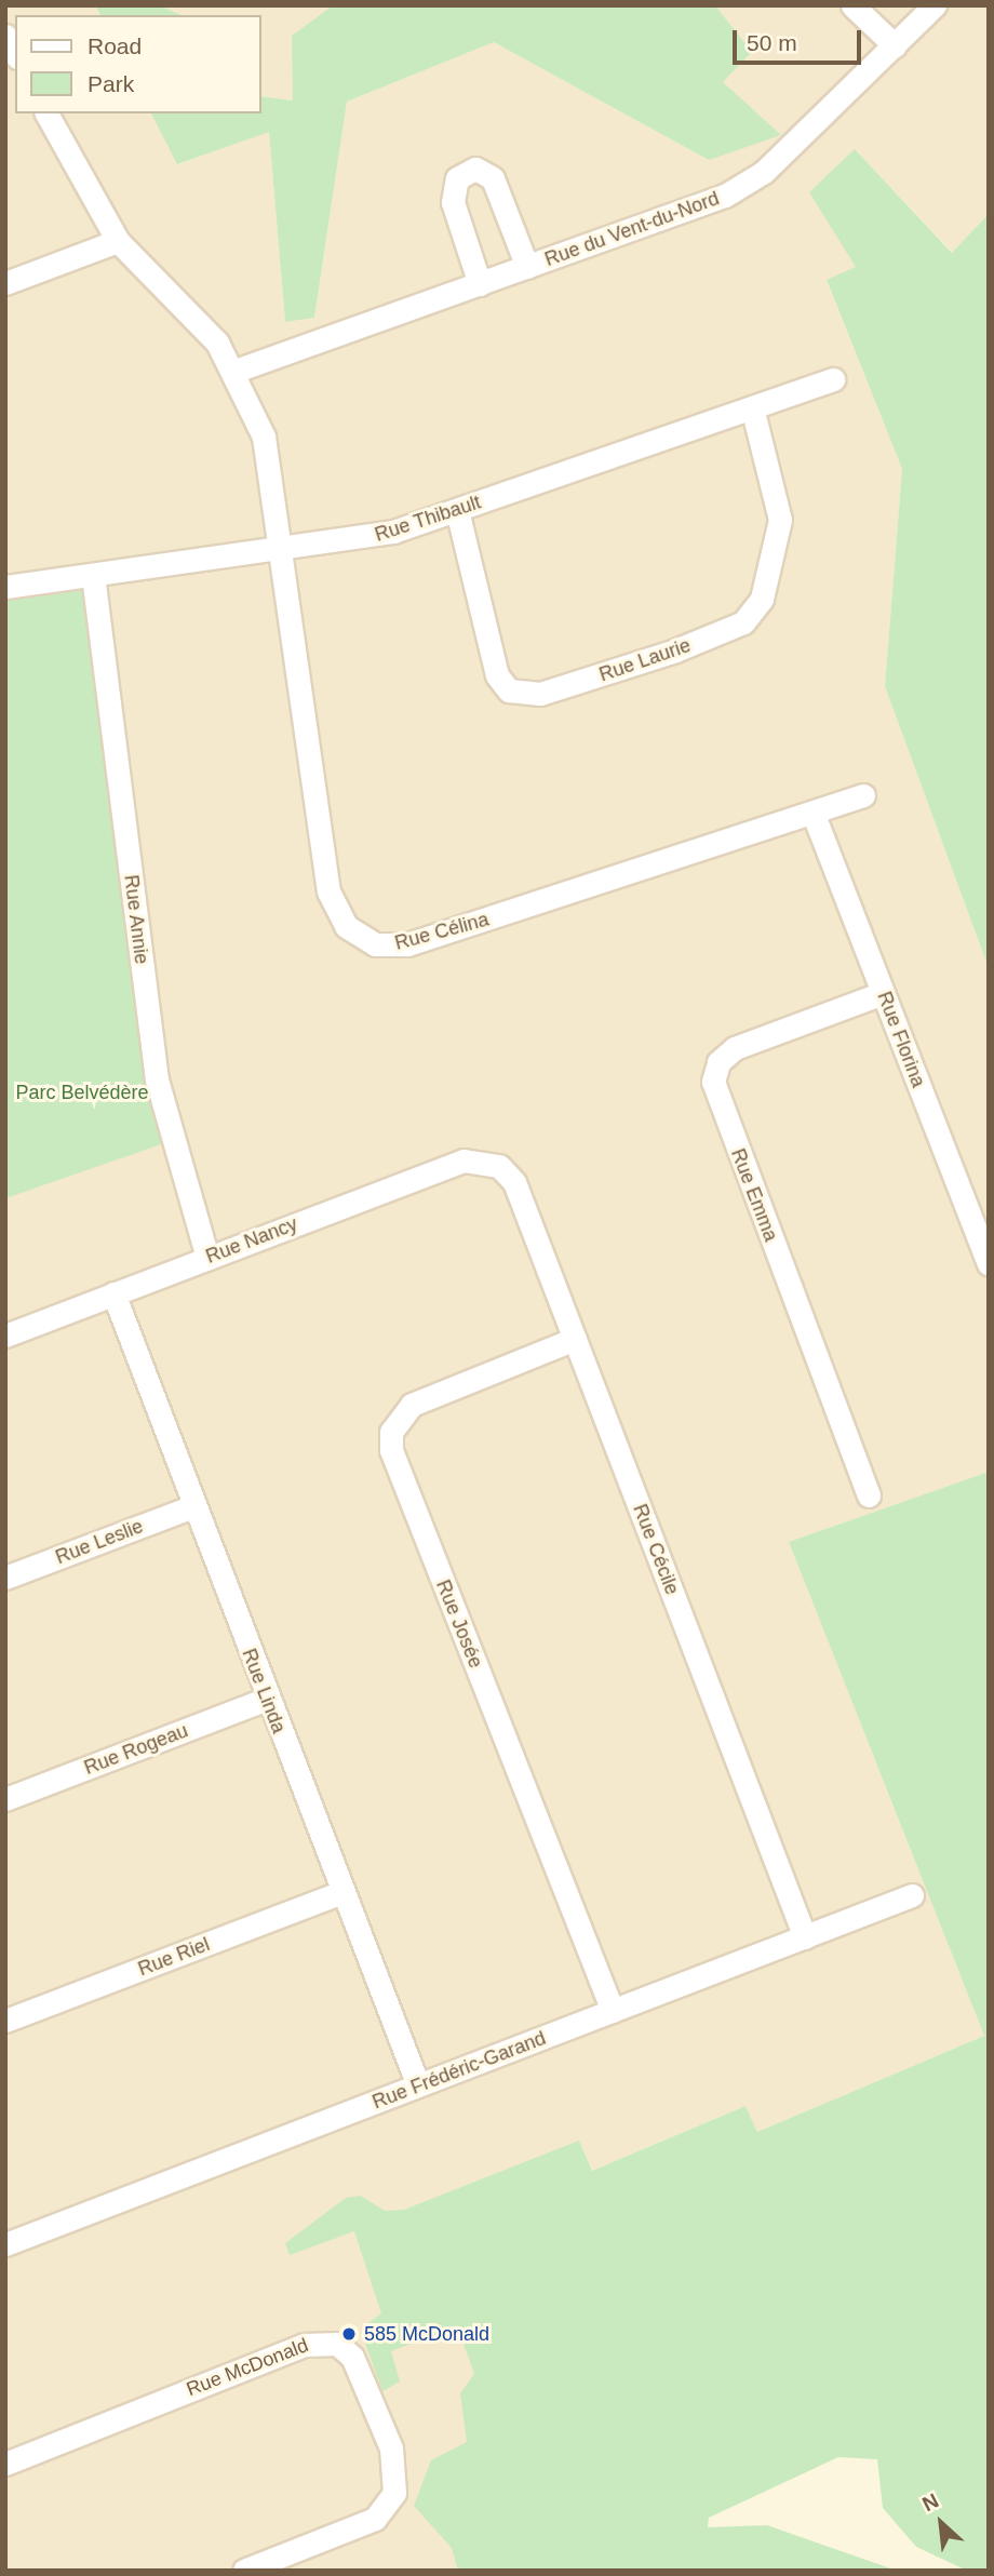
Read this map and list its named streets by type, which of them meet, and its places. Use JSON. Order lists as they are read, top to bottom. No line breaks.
{"streets":{"street":["Rue du Vent-du-Nord","Rue Thibault","Rue Laurie","Rue Annie","Rue Célina","Rue Florina","Rue Emma","Rue Nancy","Rue Leslie","Rue Cécile","Rue Josée","Rue Linda","Rue Rogeau","Rue Riel","Rue Frédéric-Garand","Rue McDonald"]},"crossings":[["Rue du Vent-du-Nord","Rue Célina"],["Rue Thibault","Rue Laurie"],["Rue Thibault","Rue Annie"],["Rue Thibault","Rue Célina"],["Rue Annie","Rue Nancy"],["Rue Célina","Rue Florina"],["Rue Florina","Rue Emma"],["Rue Nancy","Rue Cécile"],["Rue Nancy","Rue Linda"],["Rue Leslie","Rue Linda"],["Rue Cécile","Rue Josée"],["Rue Cécile","Rue Frédéric-Garand"],["Rue Josée","Rue Frédéric-Garand"],["Rue Linda","Rue Rogeau"],["Rue Linda","Rue Riel"],["Rue Linda","Rue Frédéric-Garand"]],"parks":["Parc Belvédère"],"places":["585 McDonald"],"legend":["Road","Park"],"scale_bar":"50 m","north":"top left"}
